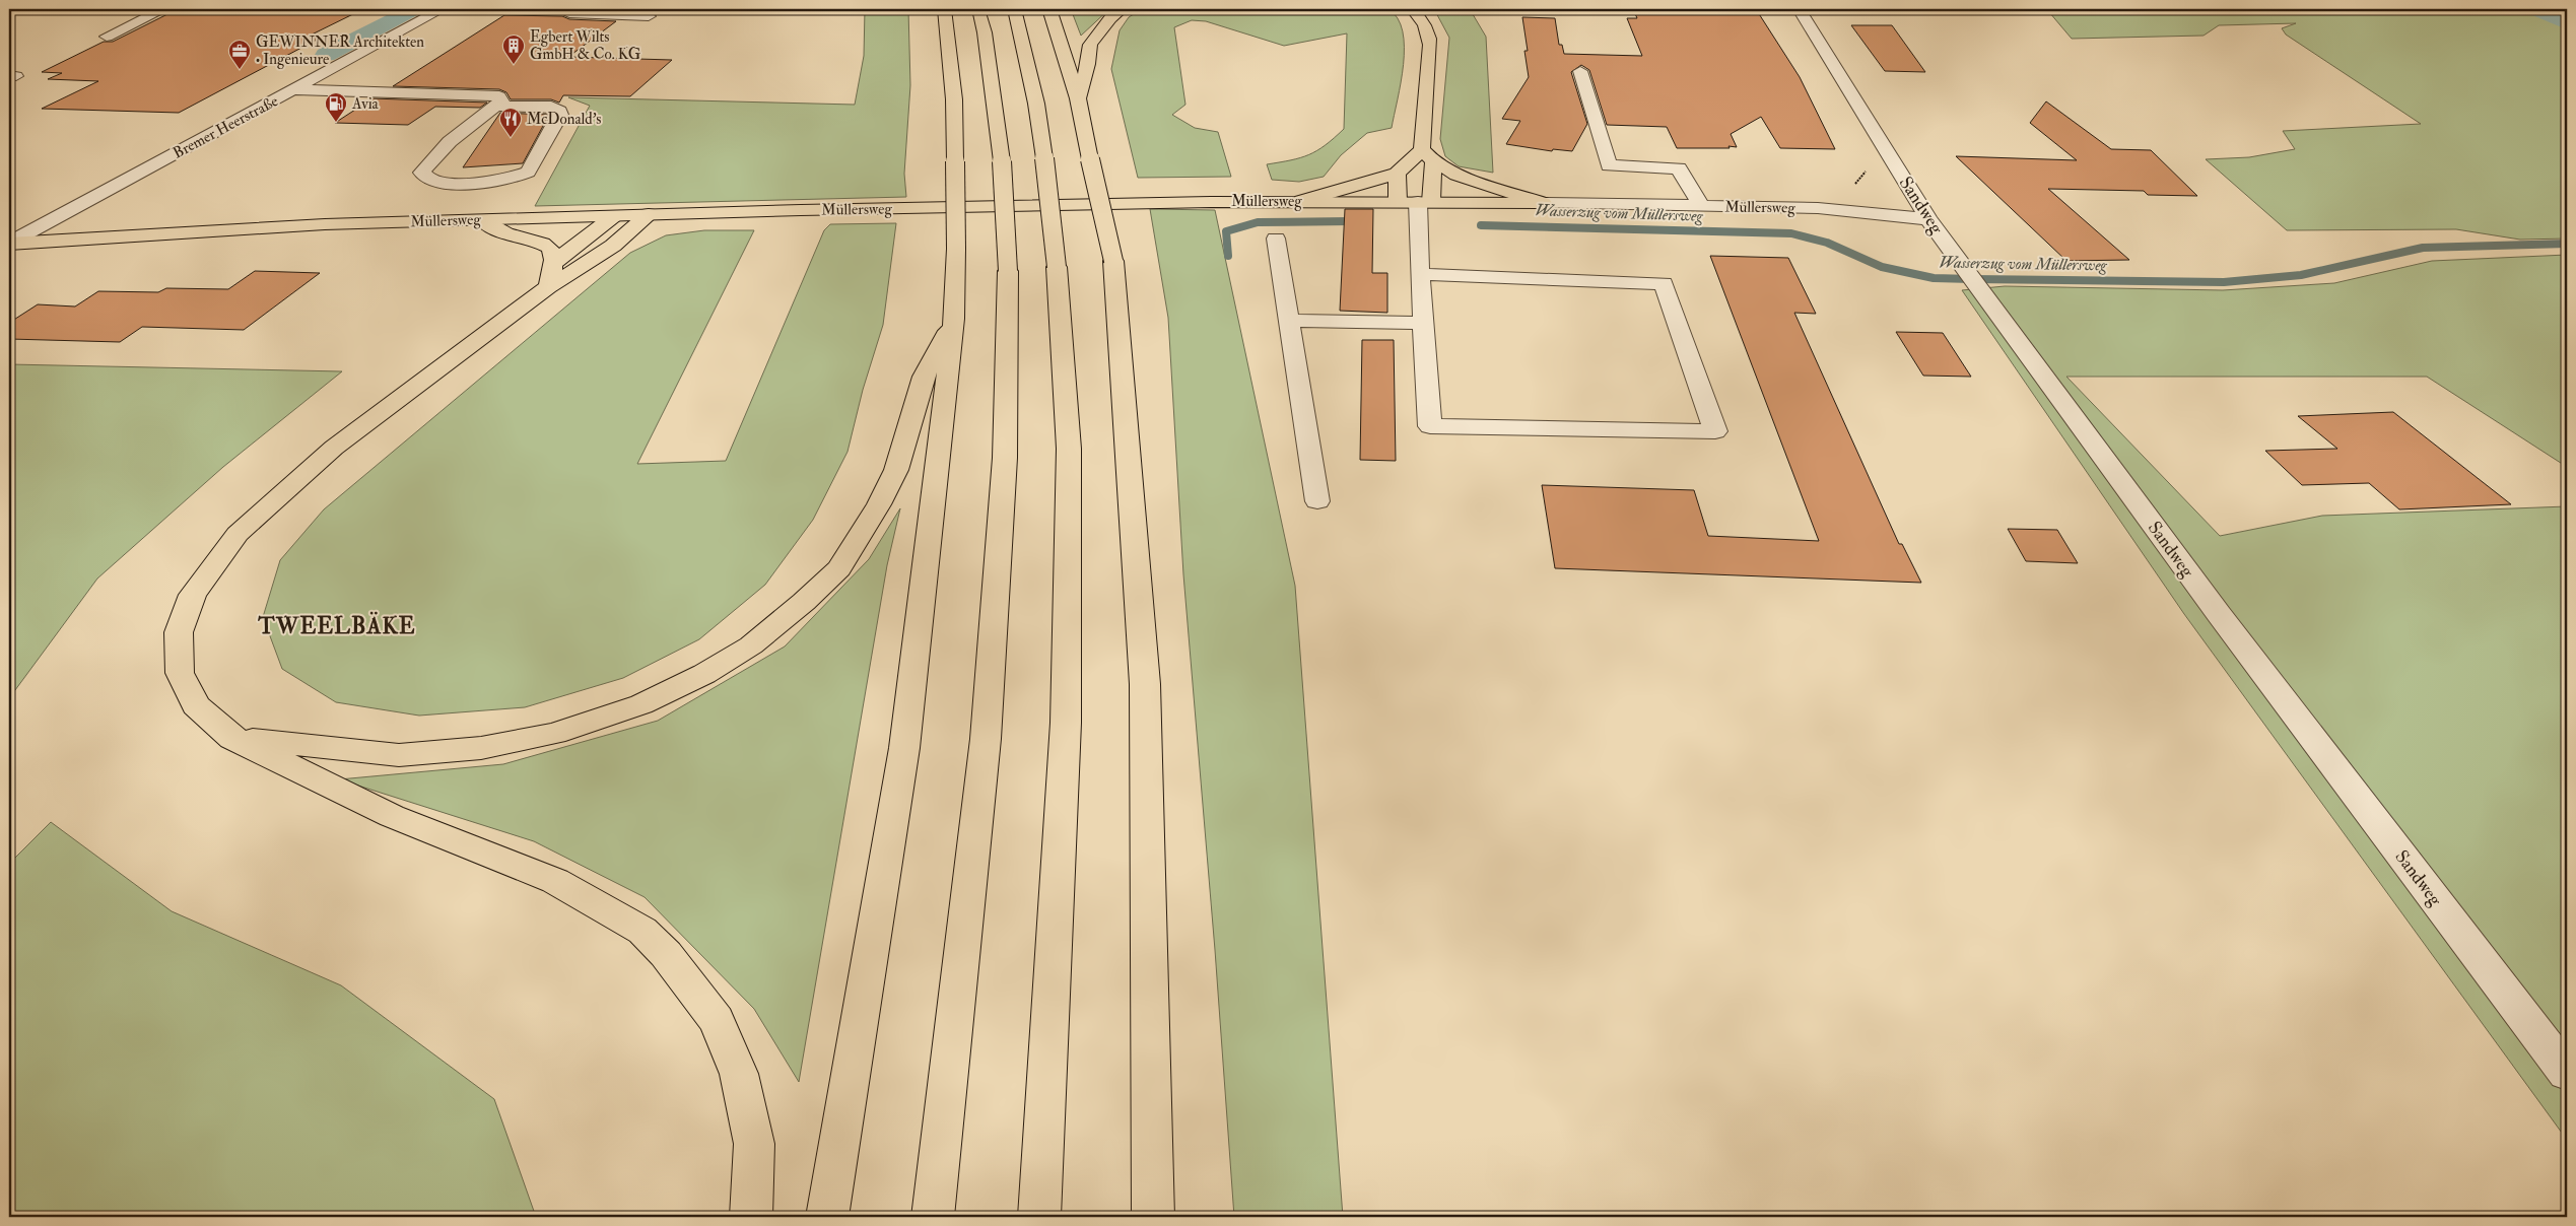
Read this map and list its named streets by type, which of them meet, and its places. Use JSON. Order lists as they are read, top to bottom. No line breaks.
{"streets":{"main road":["Müllersweg"],"street":["Bremer Heerstraße","Sandweg"]},"crossings":[["Bremer Heerstraße","Müllersweg"],["Müllersweg","Sandweg"]],"districts":["TWEELBÄKE"],"water":["Wasserzug vom Müllersweg"],"places":{"building":["Egbert Wilts GmbH & Co. KG"],"office":["GEWINNER Architekten • Ingenieure"],"fuel station":["Avia"],"restaurant":["McDonald's"]}}
